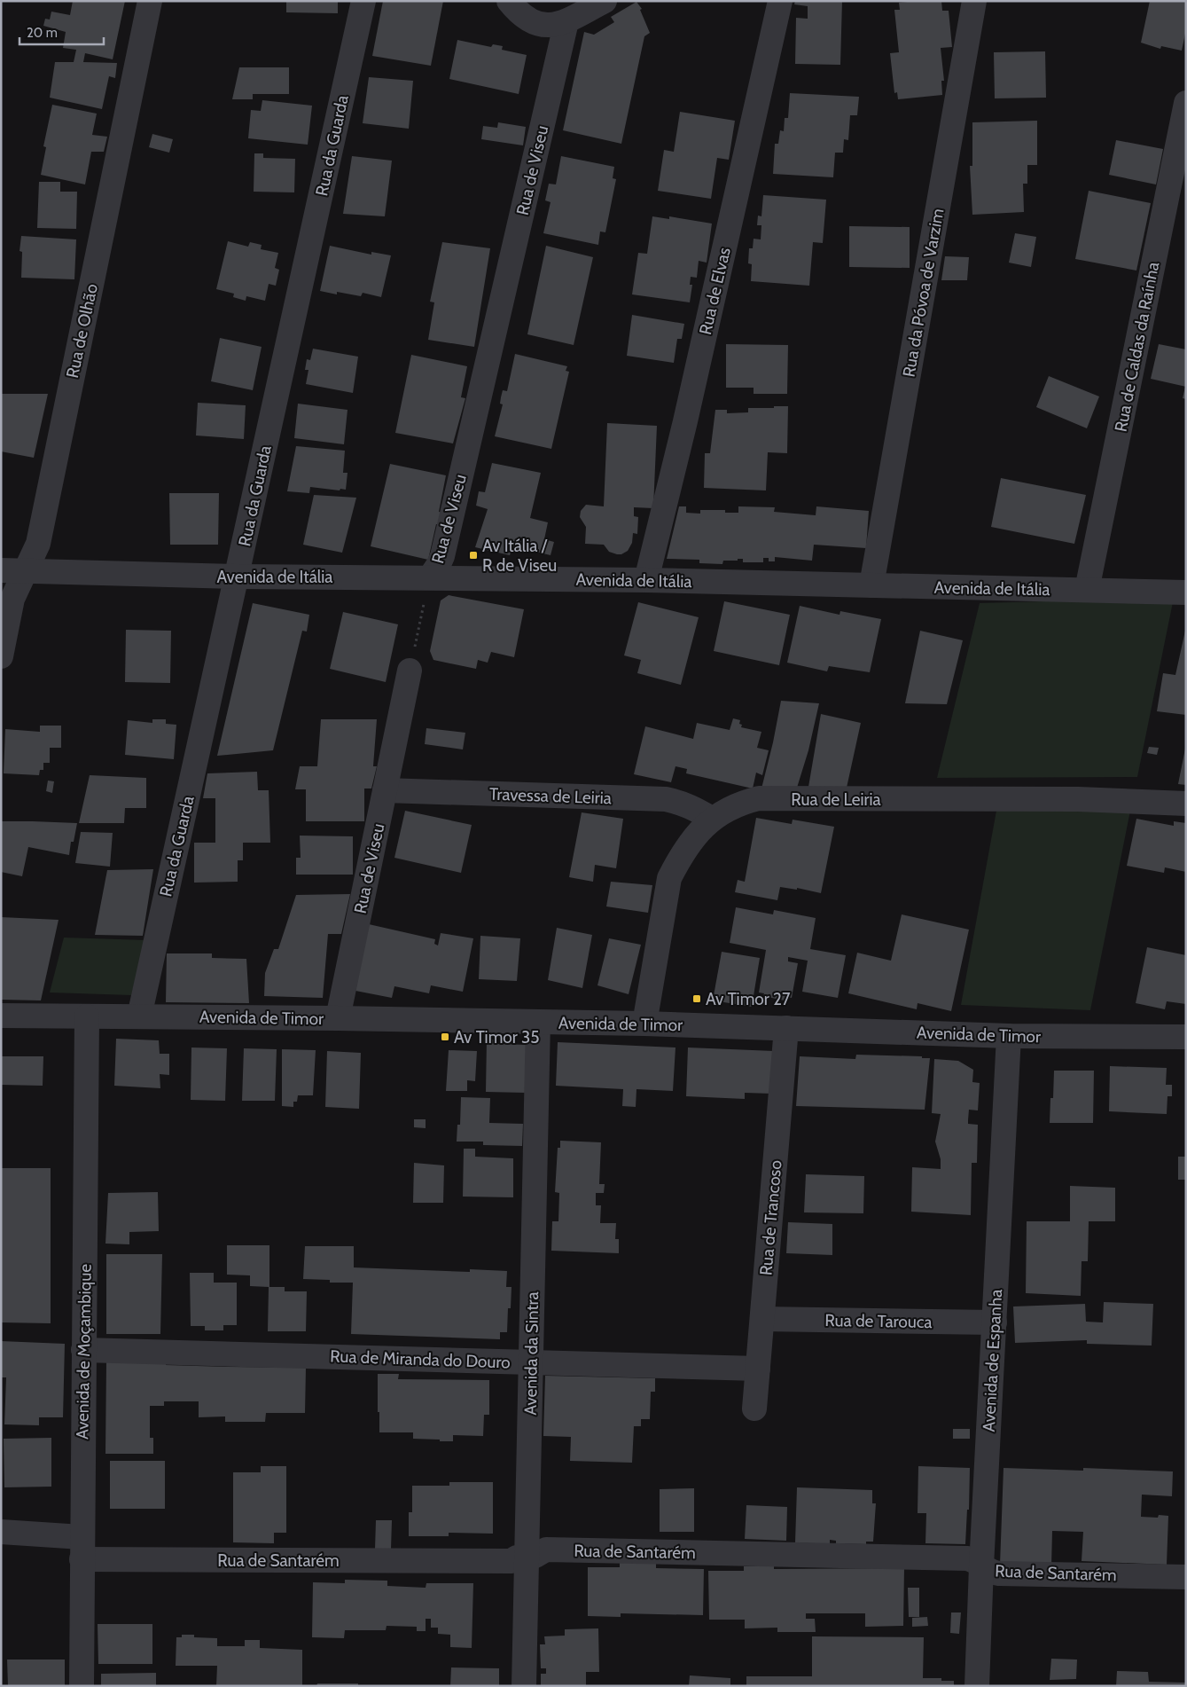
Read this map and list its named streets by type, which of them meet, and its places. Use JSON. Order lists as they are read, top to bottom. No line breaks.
{"streets":{"street":["Rua da Guarda","Rua de Viseu","Rua de Elvas","Rua da Póvoa de Varzim","Rua de Olhão","Rua de Caldas da Raínha","Avenida de Itália","Travessa de Leiria","Rua de Leiria","Avenida de Timor","Rua de Trancoso","Rua de Tarouca","Avenida de Moçambique","Avenida da Sintra","Rua de Miranda do Douro","Avenida de Espanha","Rua de Santarém"]},"crossings":[["Rua da Guarda","Avenida de Itália"],["Rua da Guarda","Avenida de Timor"],["Rua de Viseu","Avenida de Itália"],["Rua de Viseu","Travessa de Leiria"],["Rua de Viseu","Avenida de Timor"],["Rua de Elvas","Avenida de Itália"],["Rua da Póvoa de Varzim","Avenida de Itália"],["Rua de Olhão","Avenida de Itália"],["Rua de Caldas da Raínha","Avenida de Itália"],["Travessa de Leiria","Rua de Leiria"],["Rua de Leiria","Avenida de Timor"],["Avenida de Timor","Rua de Trancoso"],["Avenida de Timor","Avenida de Moçambique"],["Avenida de Timor","Avenida da Sintra"],["Avenida de Timor","Avenida de Espanha"],["Rua de Trancoso","Rua de Tarouca"],["Rua de Trancoso","Rua de Miranda do Douro"],["Rua de Tarouca","Avenida de Espanha"],["Avenida de Moçambique","Rua de Miranda do Douro"],["Avenida de Moçambique","Rua de Santarém"],["Avenida da Sintra","Rua de Miranda do Douro"],["Avenida da Sintra","Rua de Santarém"],["Avenida de Espanha","Rua de Santarém"]],"places":{"transit":["Av Itália / R de Viseu","Av Timor 27","Av Timor 35"]},"scale_bar":"20 m"}
